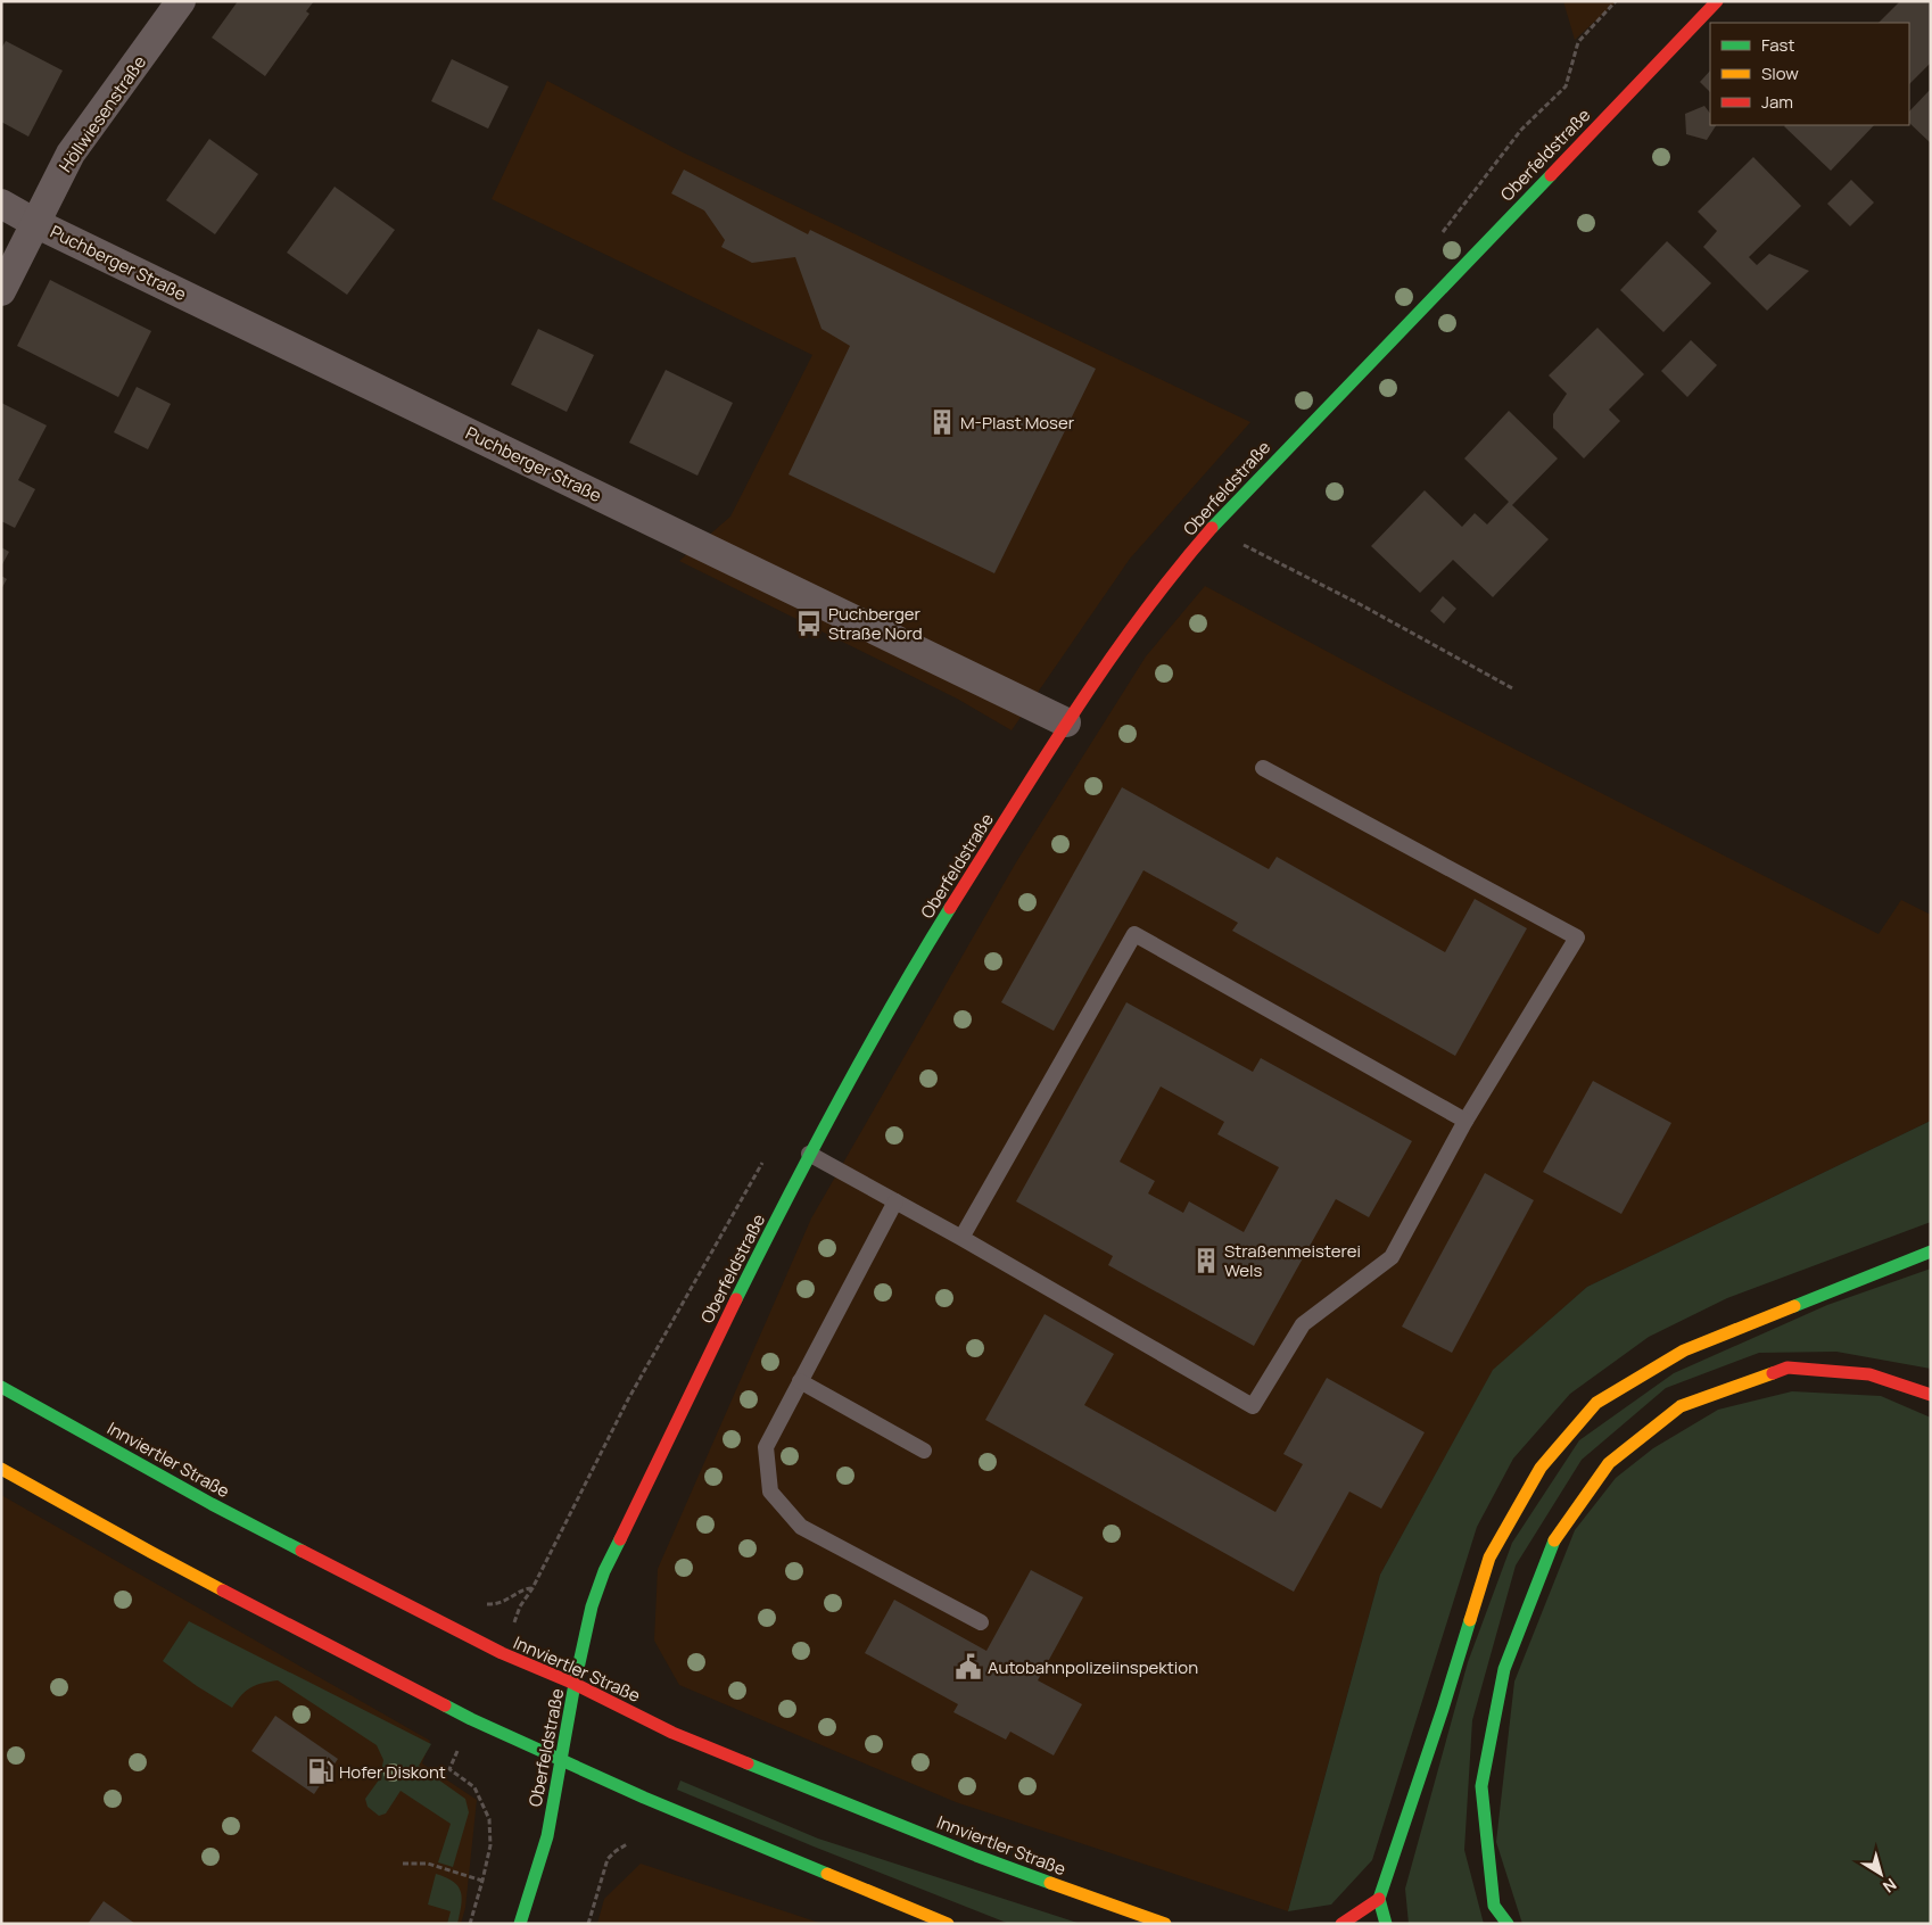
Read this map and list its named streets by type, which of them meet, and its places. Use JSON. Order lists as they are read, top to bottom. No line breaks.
{"streets":{"main road":["Oberfeldstraße","Innviertler Straße"],"street":["Höllwiesenstraße","Puchberger Straße"]},"crossings":[["Höllwiesenstraße","Puchberger Straße"],["Oberfeldstraße","Puchberger Straße"],["Oberfeldstraße","Innviertler Straße"]],"places":{"building":["M-Plast Moser","Straßenmeisterei Wels"],"bus stop":["Puchberger Straße Nord"],"public building":["Autobahnpolizeiinspektion"],"fuel station":["Hofer Diskont"]},"legend":["Fast","Slow","Jam"],"north":"bottom right"}
